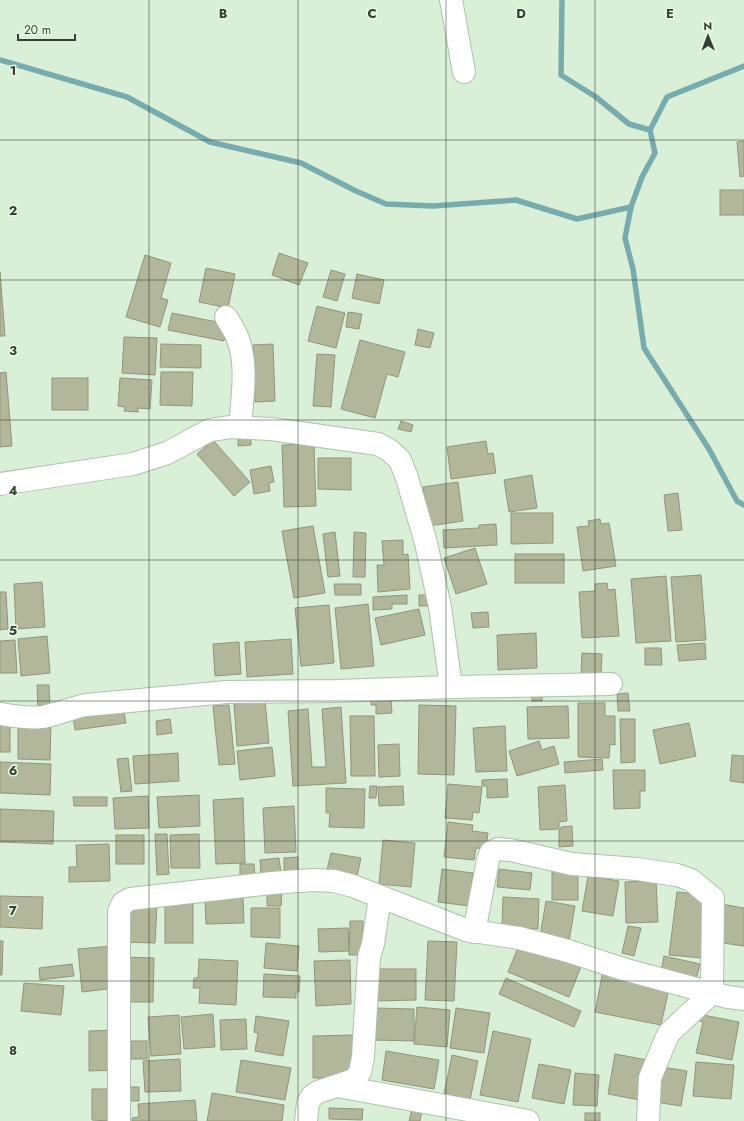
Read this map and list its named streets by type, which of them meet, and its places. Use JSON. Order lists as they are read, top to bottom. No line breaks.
{"scale_bar":"20 m","north":"top","grid":{"columns":["B","C","D","E"],"rows":["1","2","3","4","5","6","7","8"]}}
